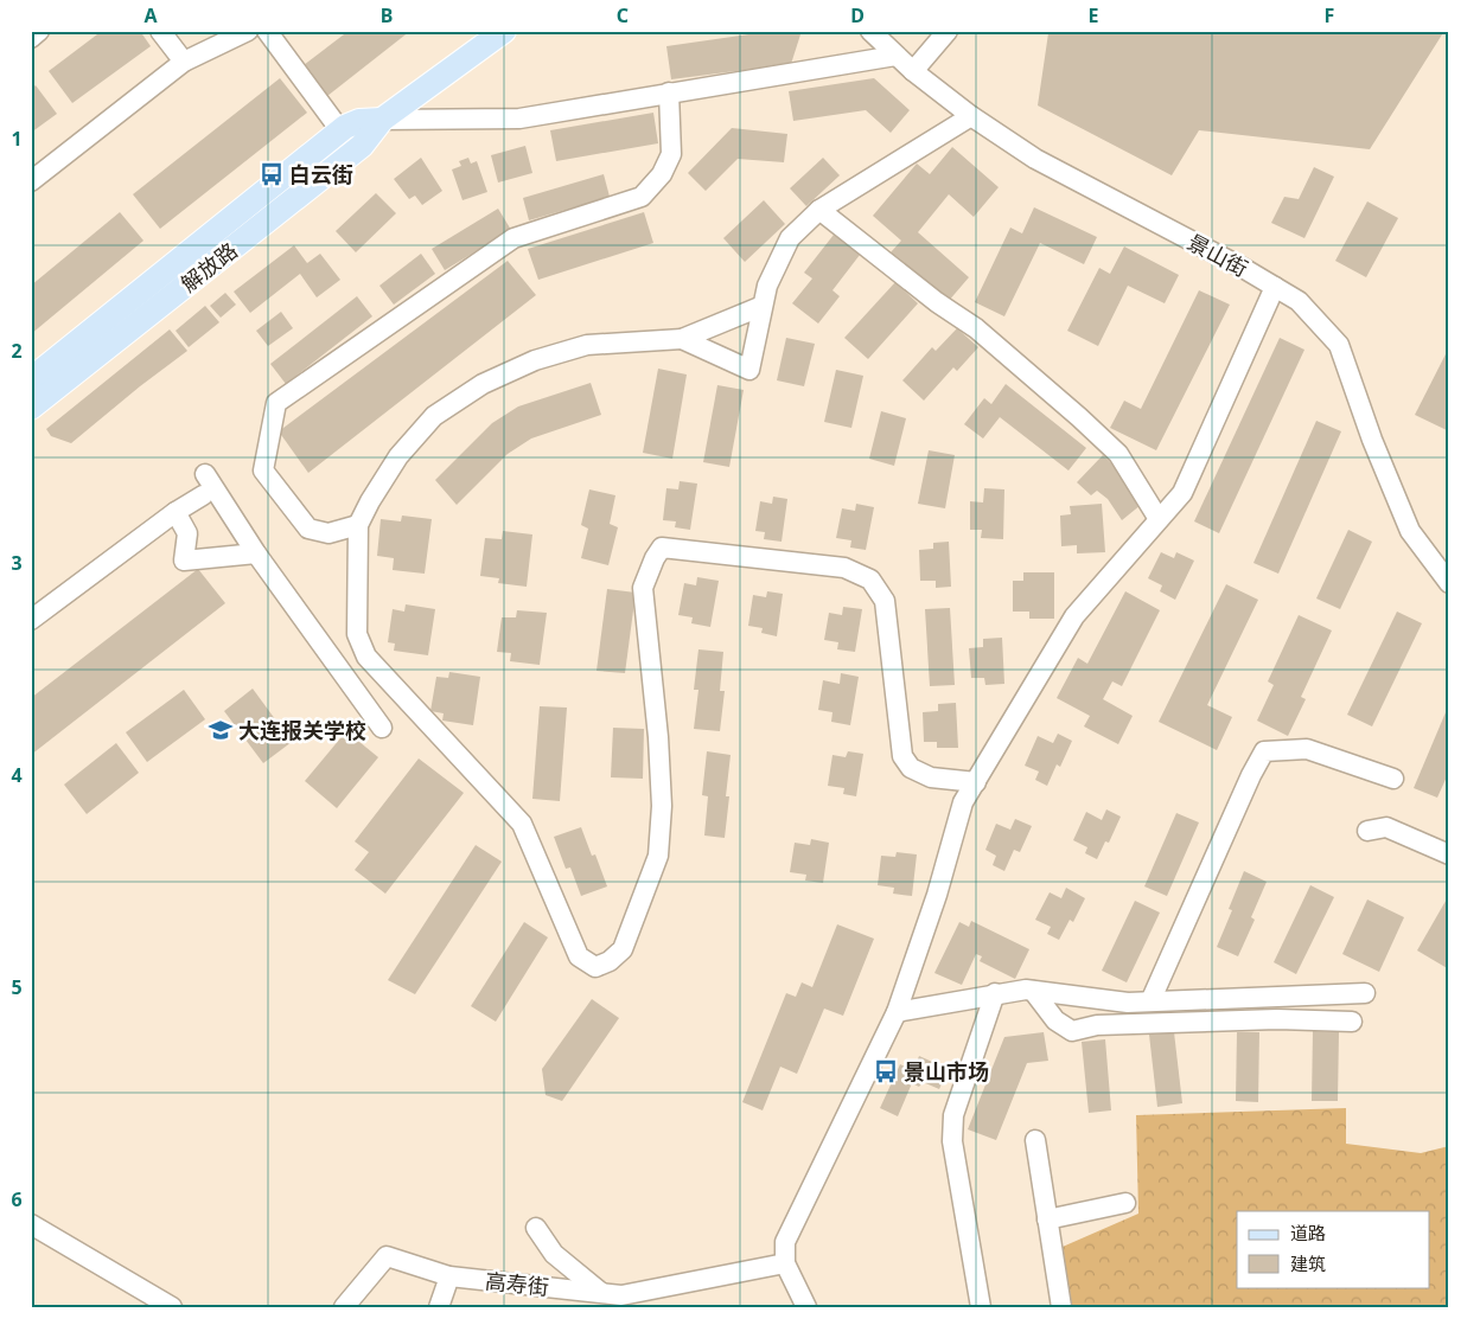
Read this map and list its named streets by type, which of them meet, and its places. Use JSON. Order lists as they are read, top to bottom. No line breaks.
{"streets":{"main road":["解放路"],"street":["景山街","高寿街"]},"places":{"bus stop":["白云街","景山市场"],"school or university":["大连报关学校"]},"legend":["道路","建筑"],"grid":{"columns":["A","B","C","D","E","F"],"rows":["1","2","3","4","5","6"]}}
